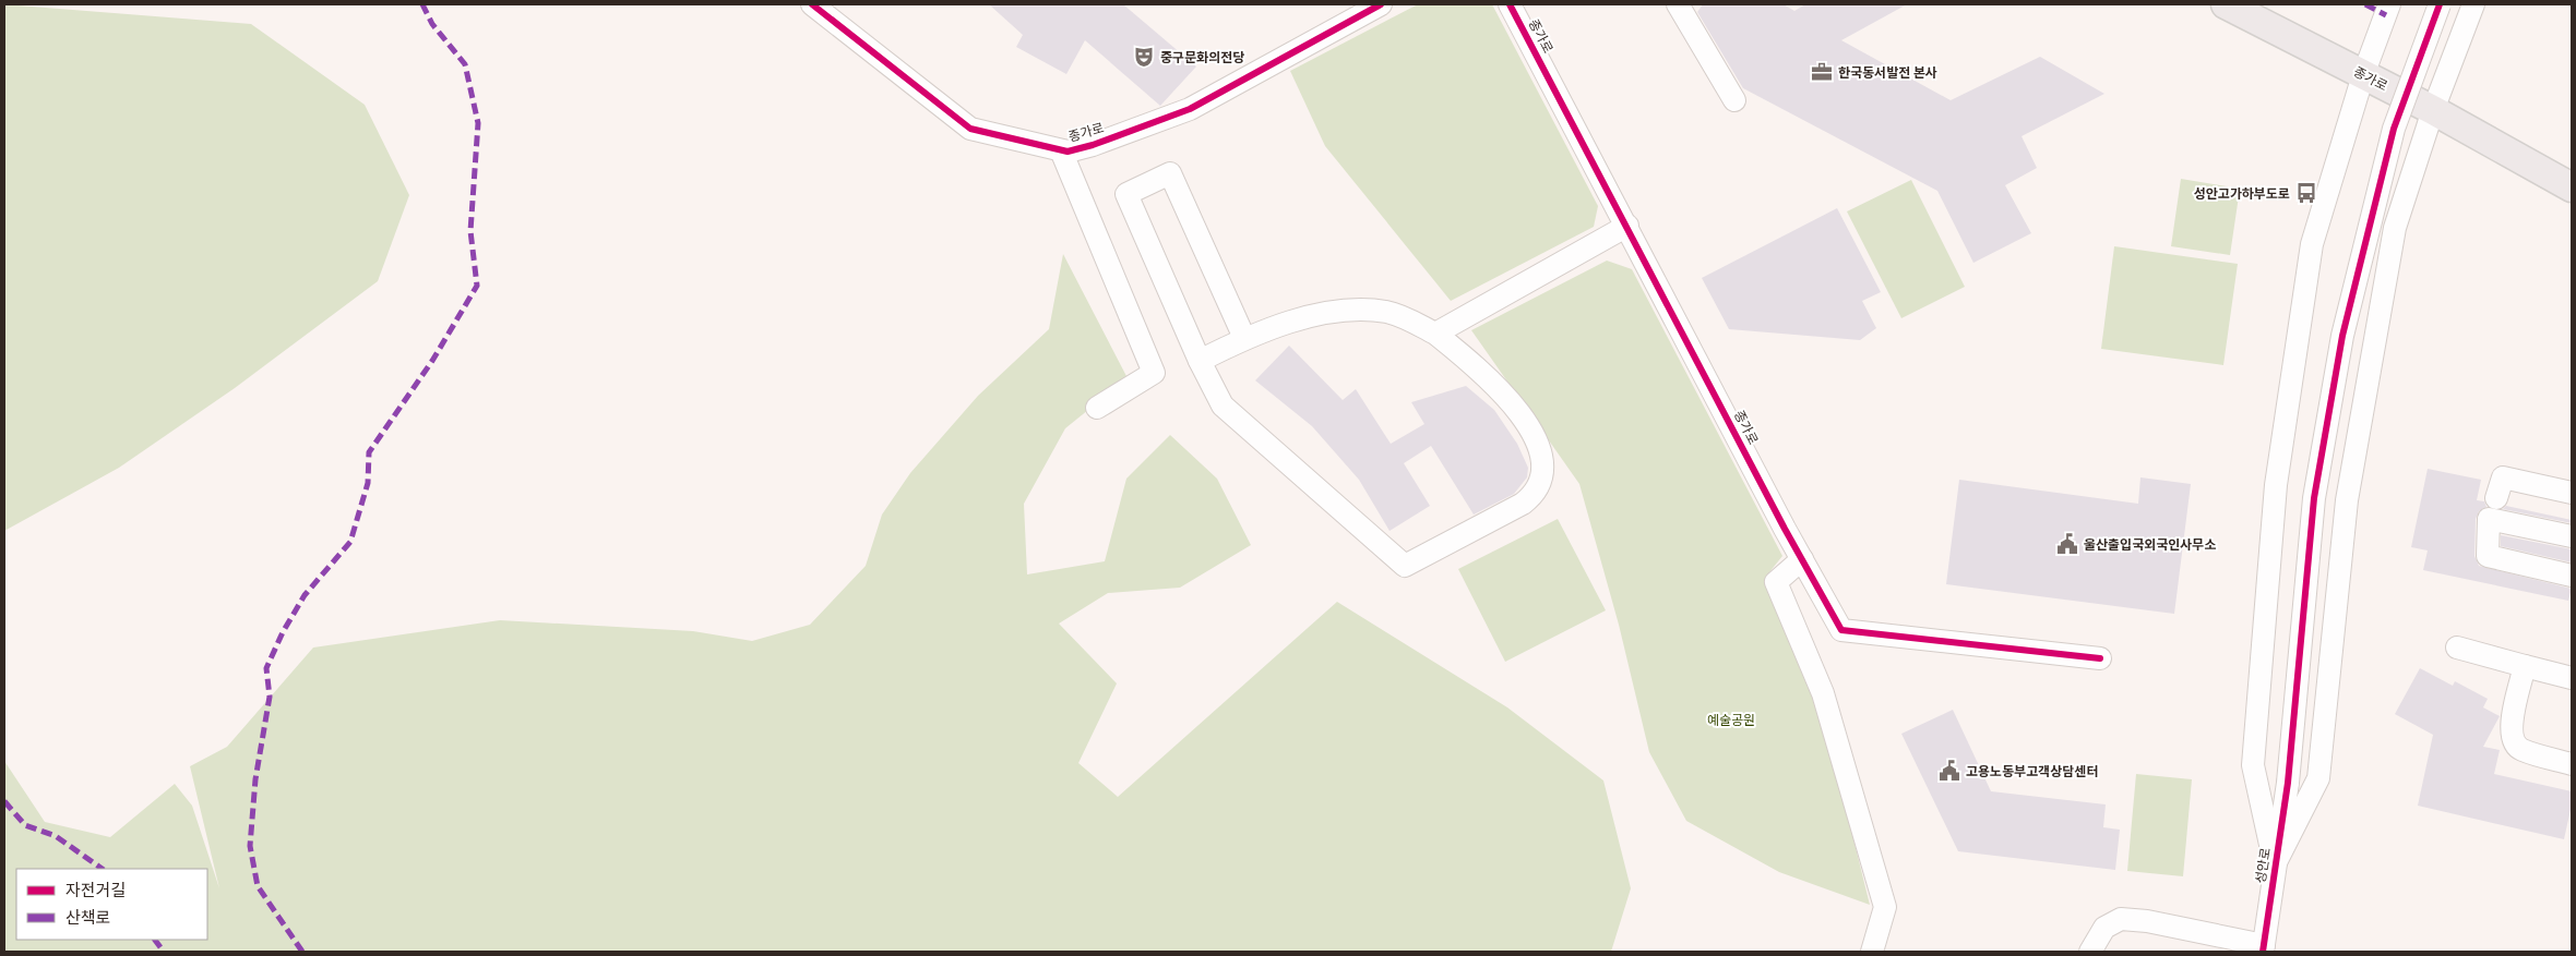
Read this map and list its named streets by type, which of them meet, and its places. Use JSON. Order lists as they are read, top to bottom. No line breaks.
{"streets":{"main road":["종가로"],"street":["성안로"]},"parks":["예술공원"],"places":{"theatre":["중구문화의전당"],"office":["한국동서발전 본사"],"bus stop":["성안고가하부도로"],"public building":["울산출입국외국인사무소","고용노동부고객상담센터"]},"legend":["자전거길","산책로"]}
